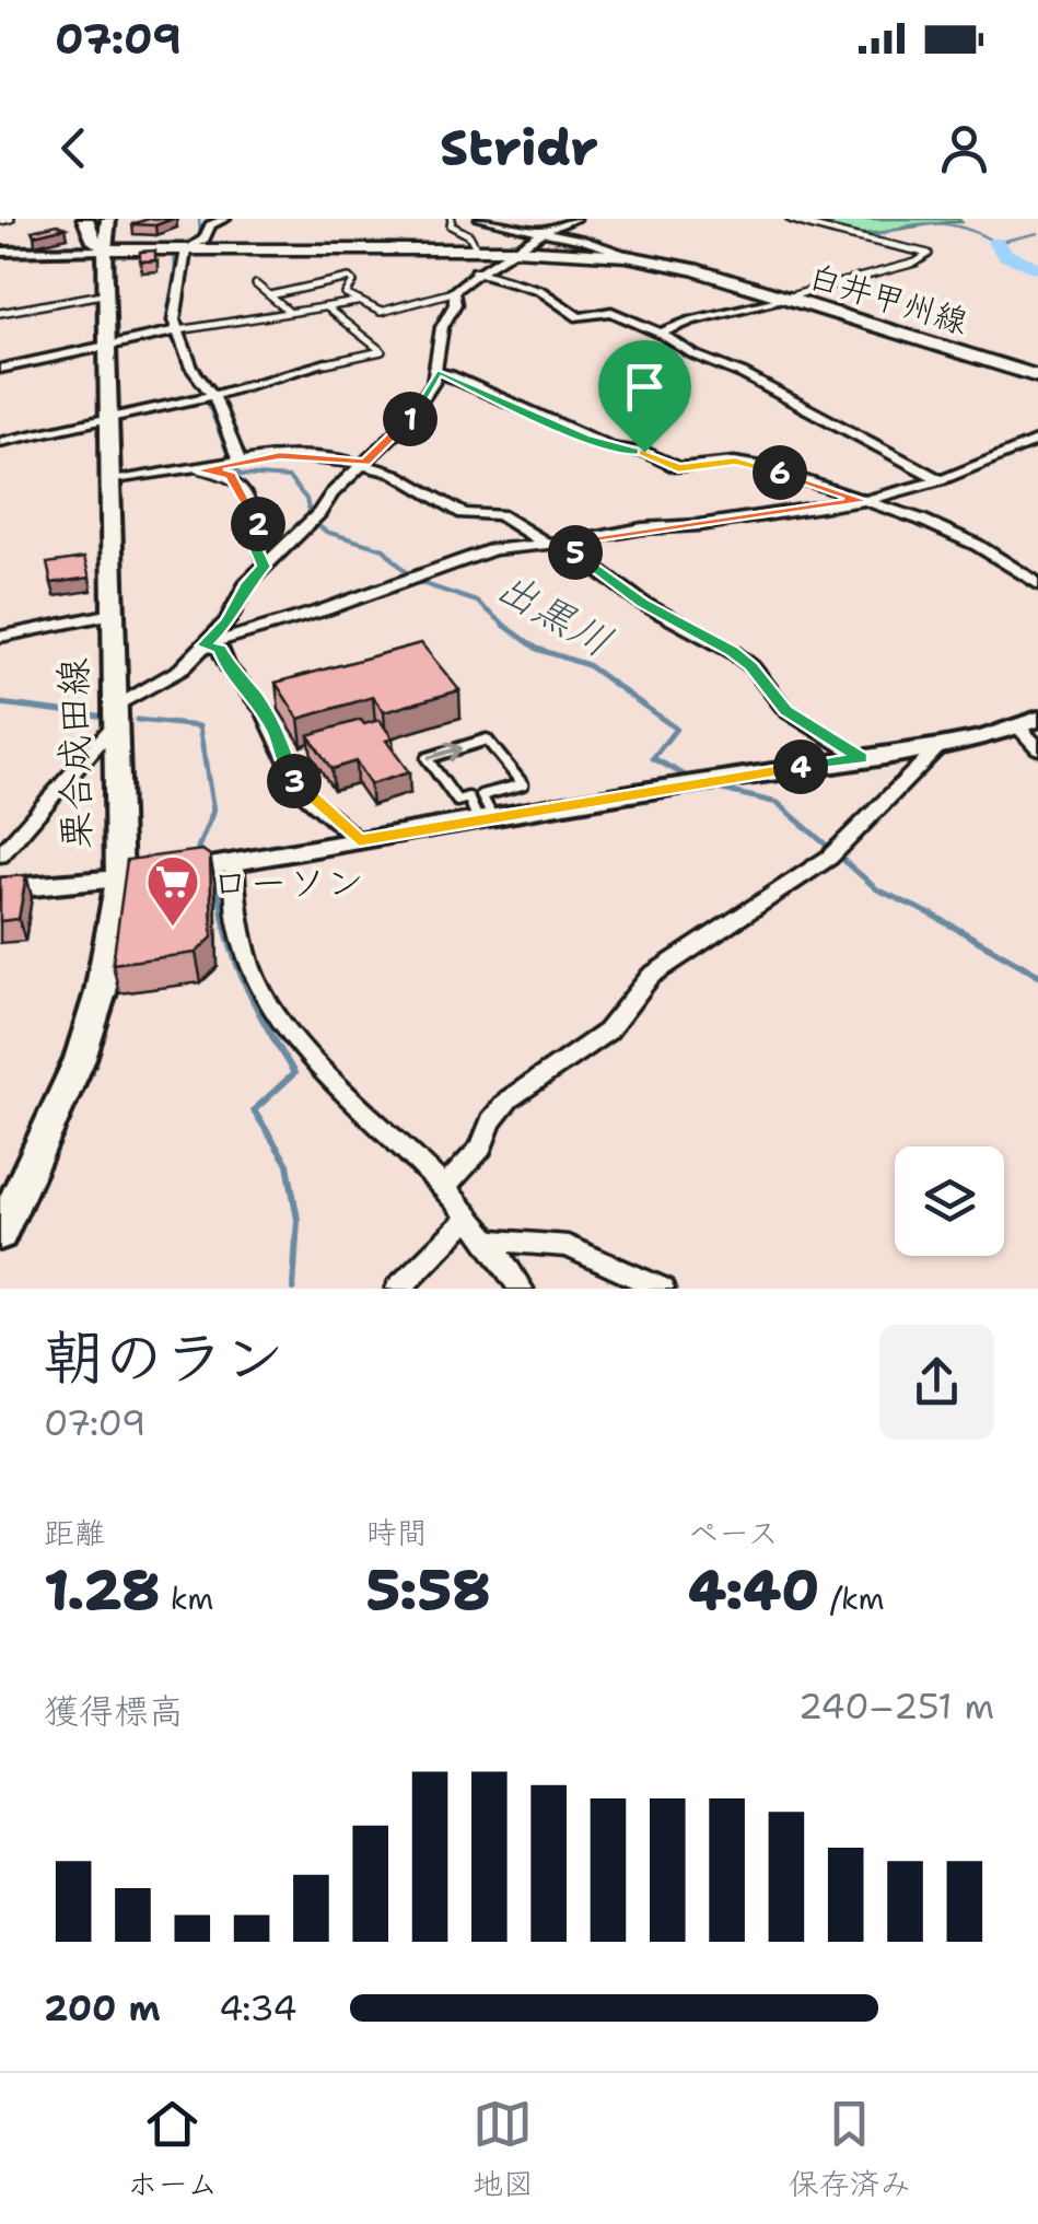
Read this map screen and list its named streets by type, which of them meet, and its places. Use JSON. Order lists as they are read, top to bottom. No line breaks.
{"streets":{"main road":["白井甲州線","栗合成田線"]},"crossings":[["白井甲州線","栗合成田線"]],"water":["出黒川"],"places":{"supermarket":["ローソン"]},"page":{"status":"07:09","header":"Stridr","pins":["1","6","2","5","4","3"],"heading":["朝のラン","07:09"],"stats":[["距離","1.28 km"],["時間","5:58"],["ペース","4:40 /km"]],"chart":["獲得標高","240–251 m"],"list":[{"name":"200 m","note":"4:34"}],"tabs":["ホーム","地図","保存済み"]}}
